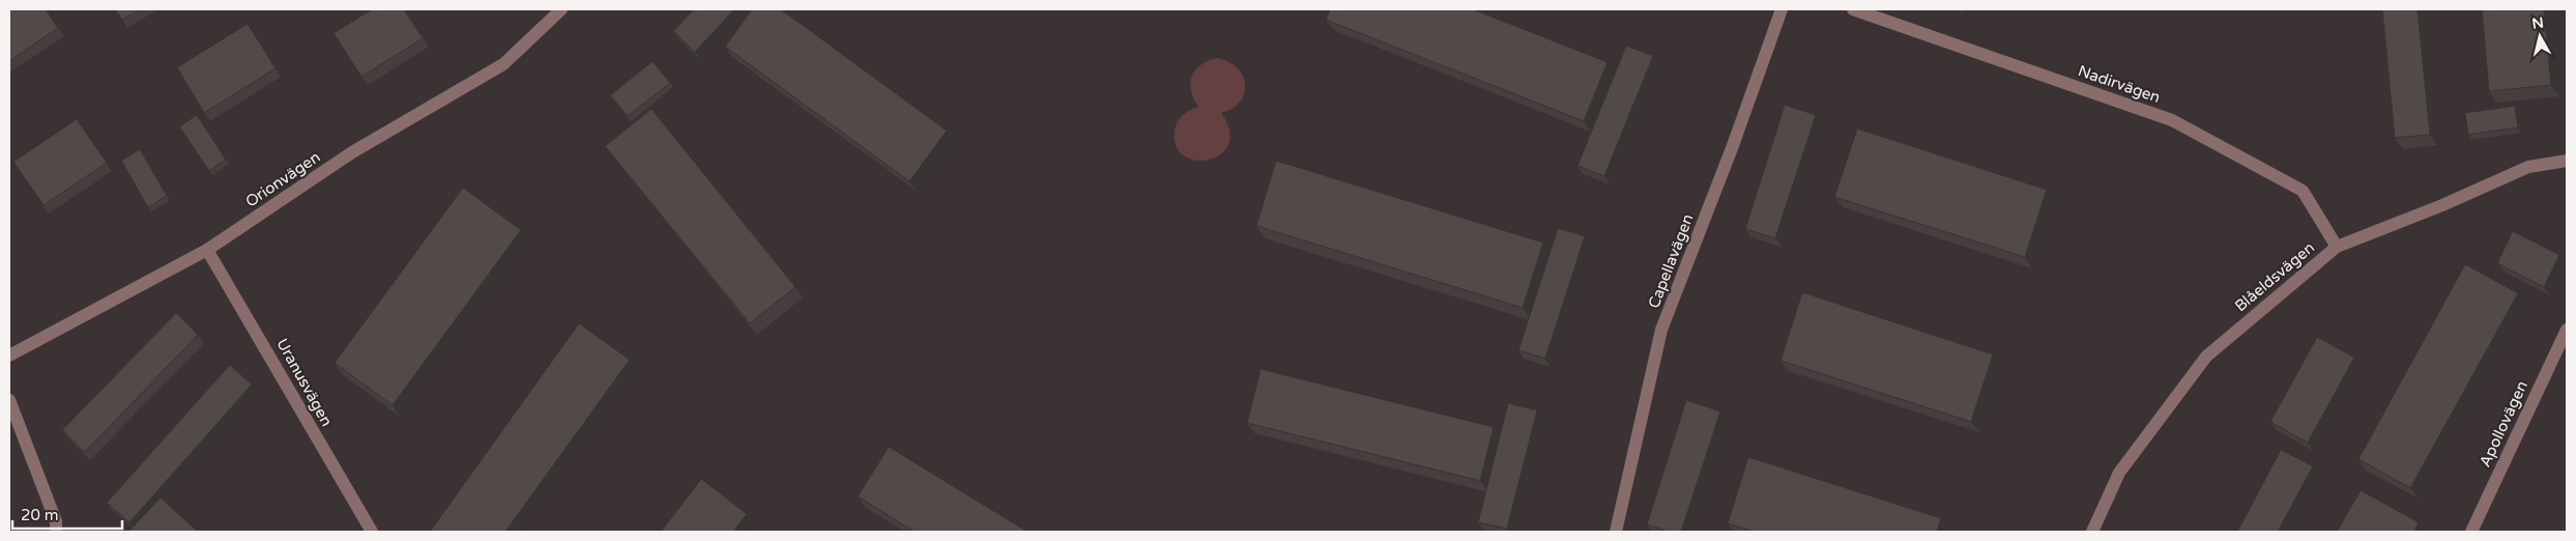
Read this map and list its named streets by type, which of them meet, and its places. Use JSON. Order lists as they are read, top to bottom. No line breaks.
{"streets":{"street":["Nadirvägen","Orionvägen","Capellavägen","Blåeldsvägen","Uranusvägen","Apollovägen"]},"crossings":[["Nadirvägen","Blåeldsvägen"],["Orionvägen","Uranusvägen"]],"scale_bar":"20 m","north":"top"}
